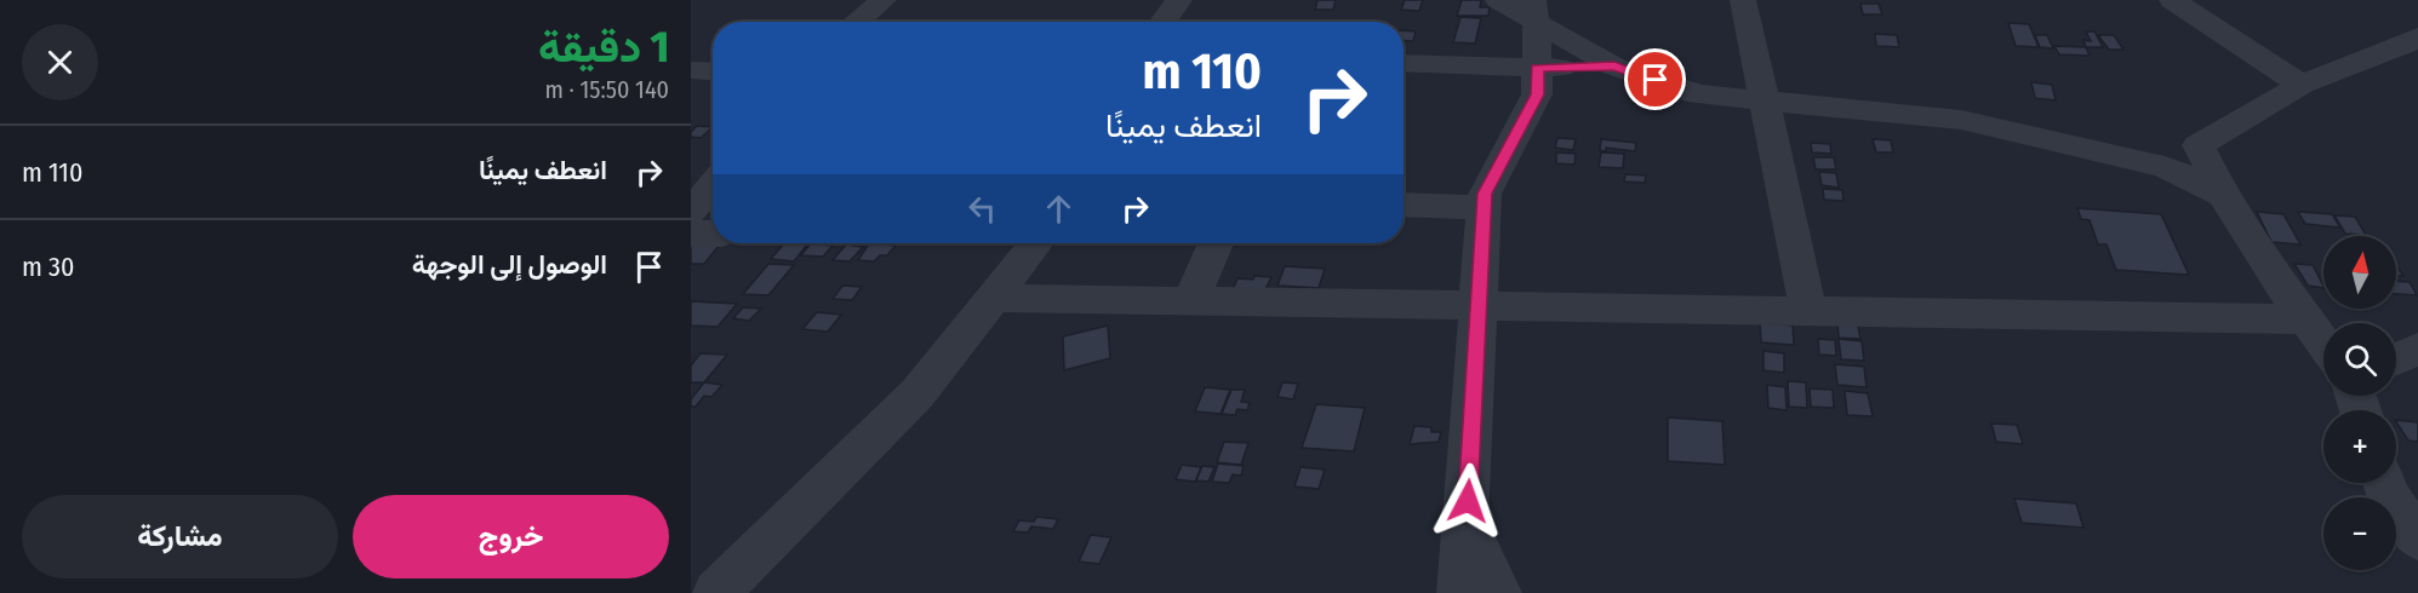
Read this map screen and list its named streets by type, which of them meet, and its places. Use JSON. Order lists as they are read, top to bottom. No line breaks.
{"north":"top","page":{"heading":["1 دقيقة","140 m · 15:50"],"turn":["110 m","انعطف يمينًا"],"list":[{"name":"انعطف يمينًا","value":"110 m"},{"name":"الوصول إلى الوجهة","value":"30 m"}],"map_buttons":["+","−"],"buttons":["خروج","مشاركة"]}}
